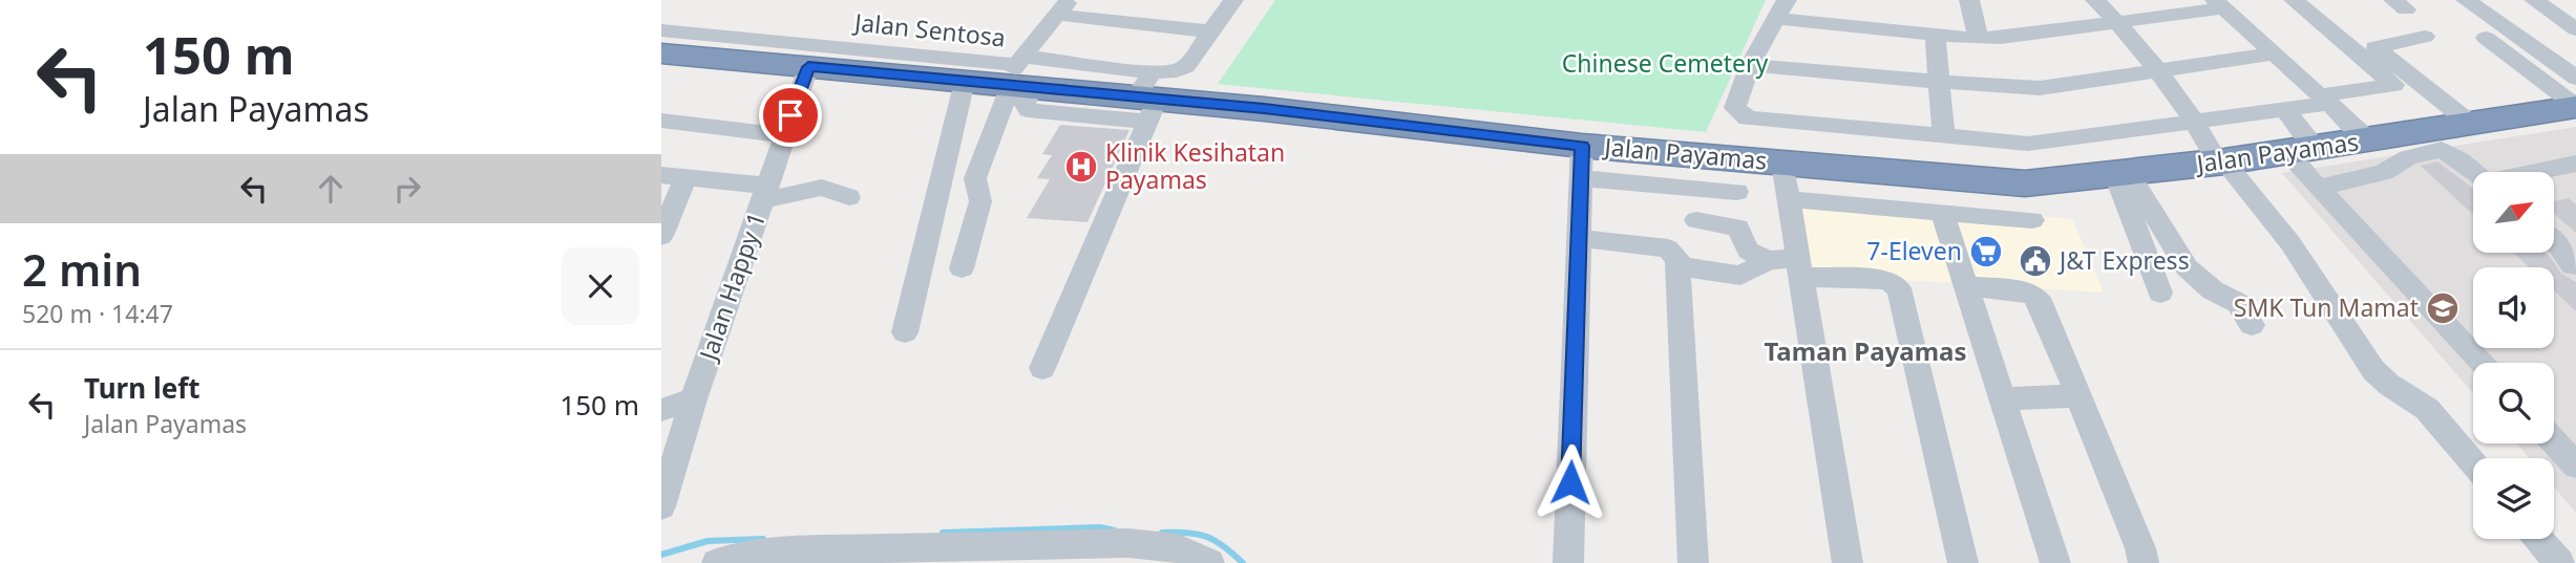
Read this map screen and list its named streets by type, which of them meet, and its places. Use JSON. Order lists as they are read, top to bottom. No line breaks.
{"streets":{"highway":["Jalan Payamas"],"street":["Jalan Sentosa","Jalan Happy 1"]},"crossings":[["Jalan Sentosa","Jalan Payamas"],["Jalan Payamas","Jalan Happy 1"]],"districts":["Taman Payamas"],"parks":["Chinese Cemetery"],"places":{"hospital":["Klinik Kesihatan Payamas"],"supermarket":["7-Eleven"],"public building":["J&T Express"],"school or university":["SMK Tun Mamat"]},"north":"top right","page":{"turn":["150 m","Jalan Payamas"],"heading":["2 min","520 m · 14:47"],"list":[{"name":"Turn left","note":"Jalan Payamas","value":"150 m"}]}}
